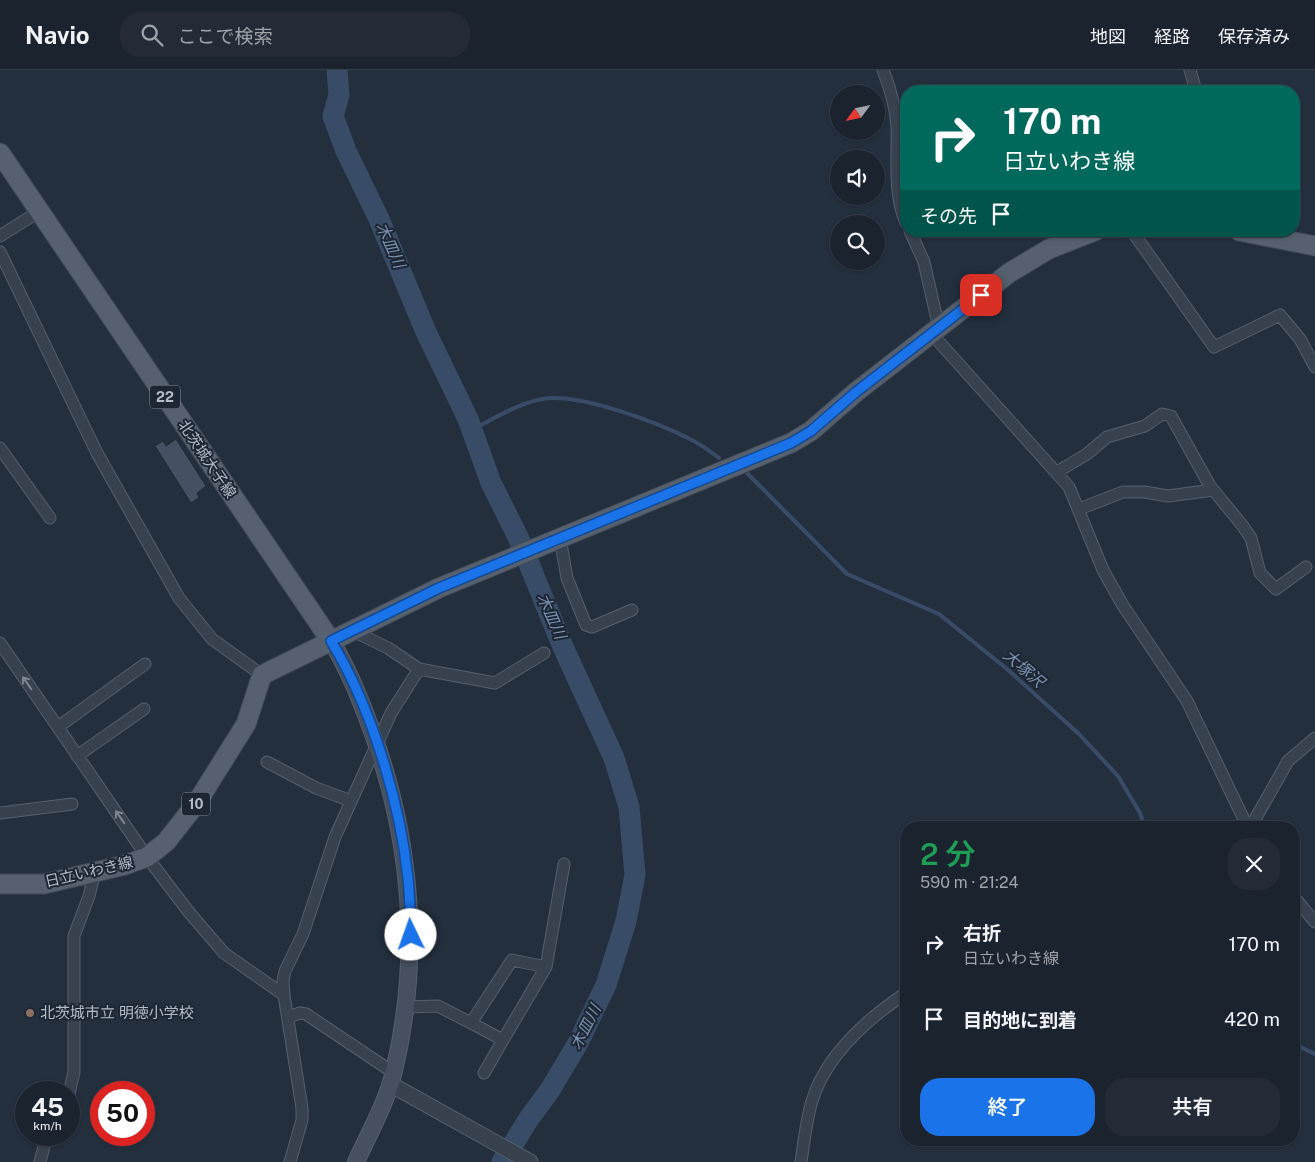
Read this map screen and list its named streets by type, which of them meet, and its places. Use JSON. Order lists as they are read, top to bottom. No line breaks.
{"streets":{"main road":["22","北茨城大子線","10","日立いわき線"]},"water":["木皿川","大塚沢"],"places":["北茨城市立 明徳小学校"],"north":"bottom left","page":{"header":"Navio","search":"ここで検索","nav":["地図","経路","保存済み"],"turn":["170 m","日立いわき線"],"then":"その先","heading":["2 分","590 m · 21:24"],"list":[{"name":"右折","note":"日立いわき線","value":"170 m"},{"name":"目的地に到着","value":"420 m"}],"buttons":["終了","共有"],"speed":"45 km/h","limit":"50"}}
